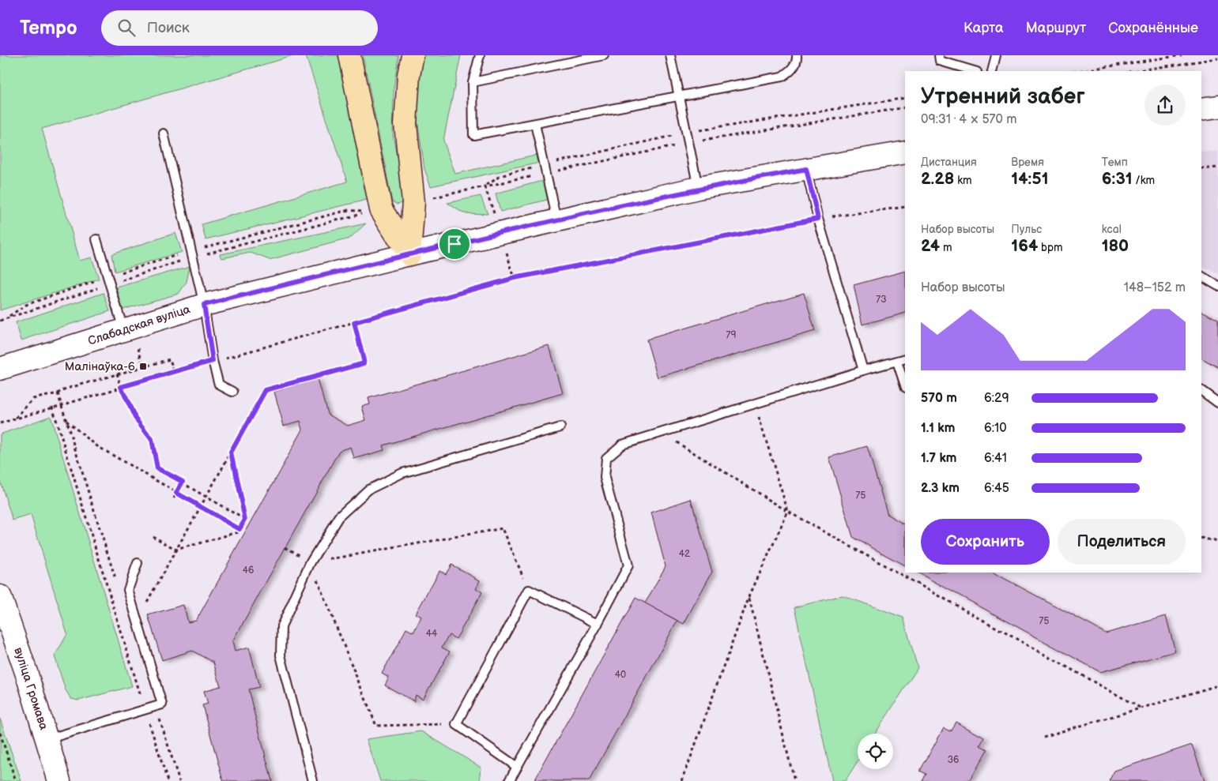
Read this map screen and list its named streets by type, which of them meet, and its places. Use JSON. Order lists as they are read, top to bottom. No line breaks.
{"streets":{"main road":["Слабадская вуліца","вуліца Громава"]},"places":{"transit":["Малінаўка-6"]},"house_numbers":["73","79","75","42","46","75","44","40","36"],"page":{"header":"Tempo","search":"Поиск","nav":["Карта","Маршрут","Сохранённые"],"heading":["Утренний забег","09:31 · 4 × 570 m"],"stats":[["Дистанция","2.28 km"],["Время","14:51"],["Темп","6:31 /km"],["Набор высоты","24 m"],["Пульс","164 bpm"],["kcal","180"]],"chart":["Набор высоты","148–152 m"],"list":[{"name":"570 m","note":"6:29"},{"name":"1.1 km","note":"6:10"},{"name":"1.7 km","note":"6:41"},{"name":"2.3 km","note":"6:45"}],"buttons":["Сохранить","Поделиться"]}}
